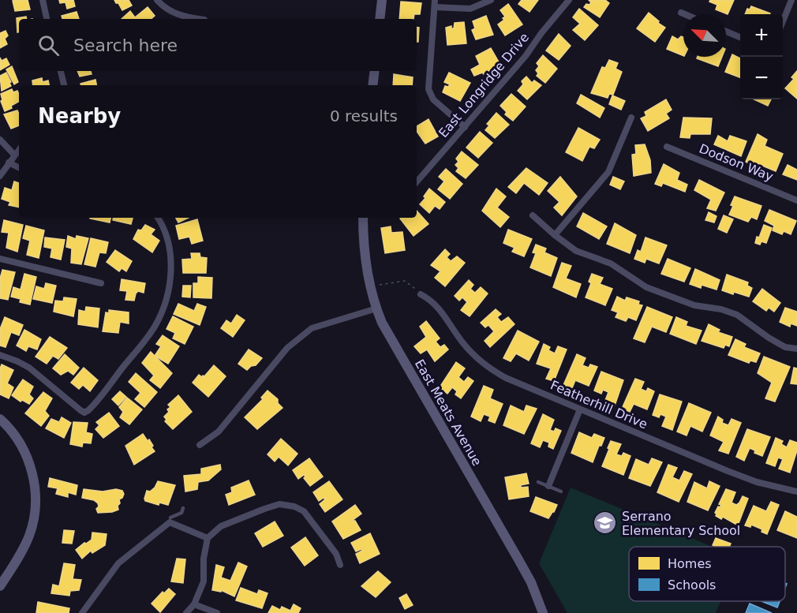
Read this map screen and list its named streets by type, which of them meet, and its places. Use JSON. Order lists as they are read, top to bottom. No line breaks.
{"streets":{"street":["East Longridge Drive","Dodson Way","Featherhill Drive","East Meats Avenue"]},"places":{"school or university":["Serrano Elementary School"]},"legend":["Homes","Schools"],"north":"top left","page":{"map_buttons":["+","−"],"search":"Search here","heading":["Nearby","0 results"]}}
